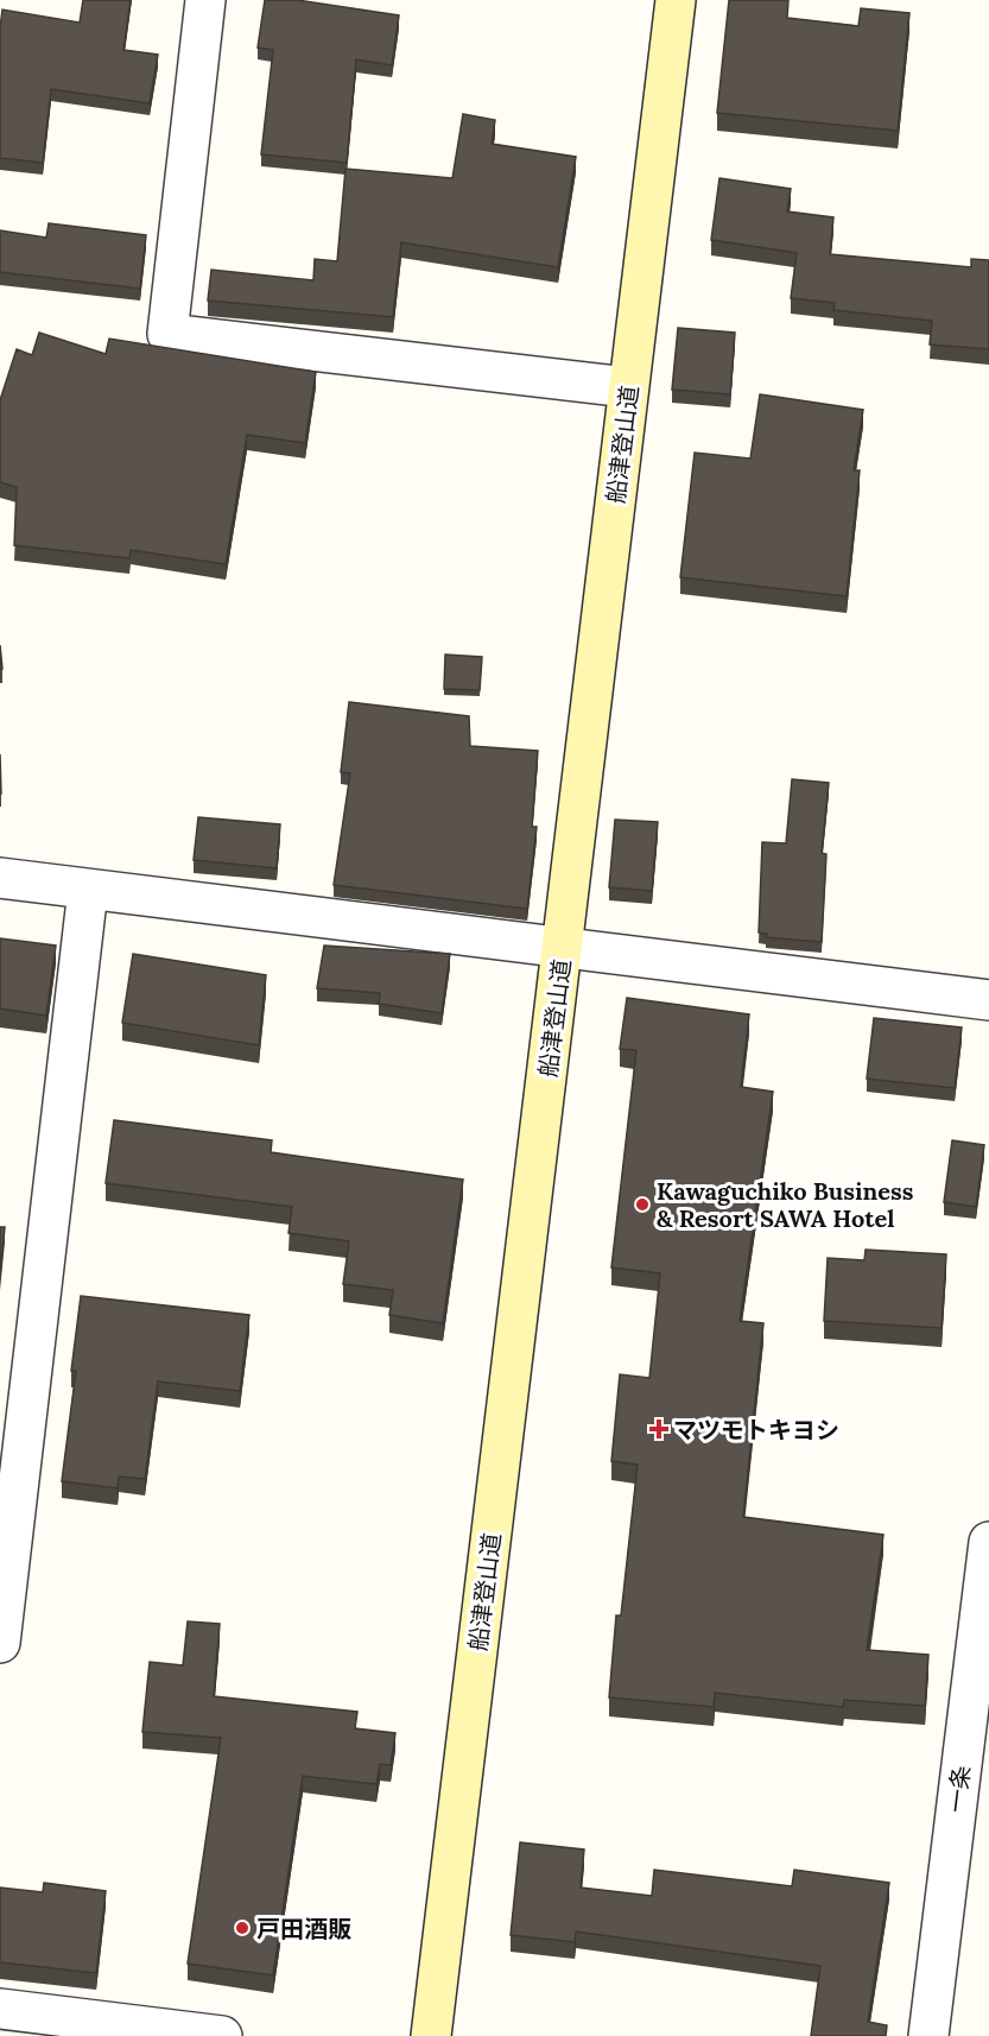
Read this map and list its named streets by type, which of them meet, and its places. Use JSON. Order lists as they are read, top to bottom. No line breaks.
{"streets":{"street":["船津登山道","一条"]},"places":{"other":["Kawaguchiko Business & Resort SAWA Hotel","戸田酒販"],"health":["マツモトキヨシ"]}}
